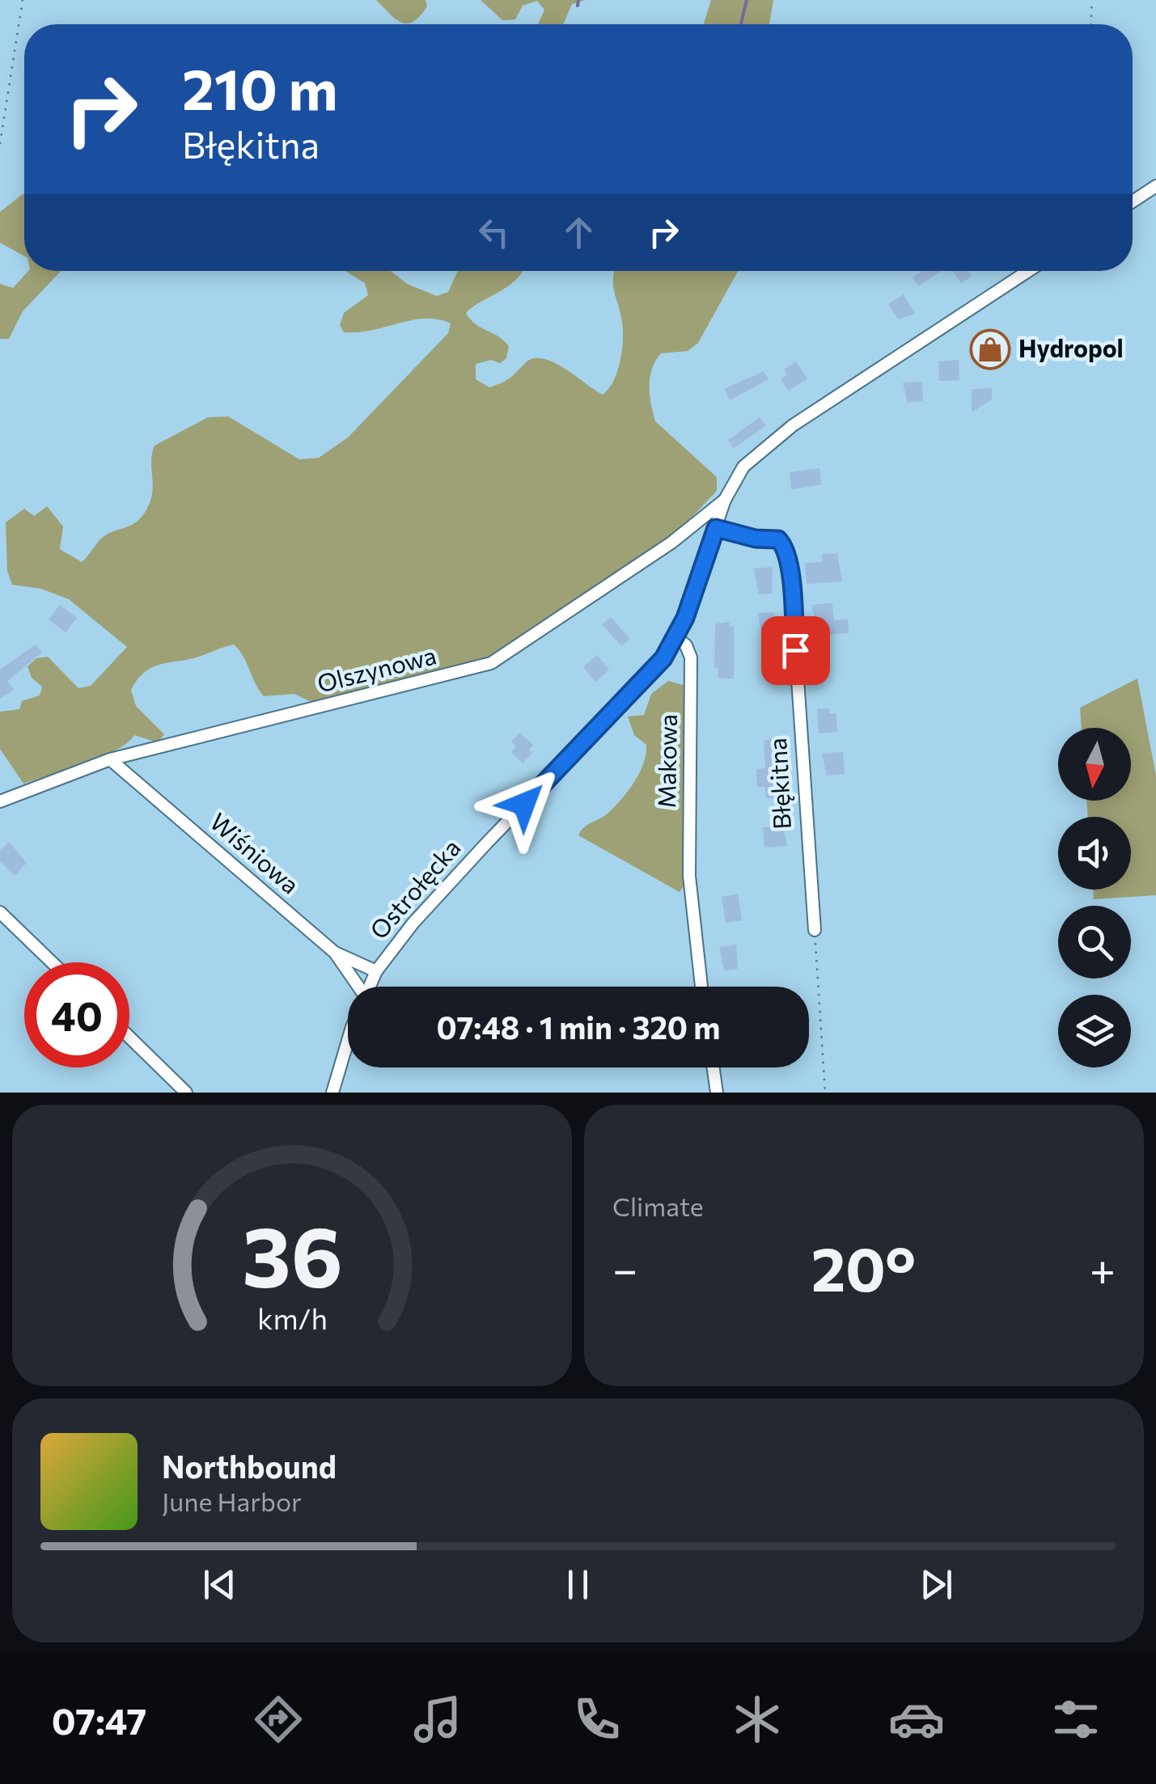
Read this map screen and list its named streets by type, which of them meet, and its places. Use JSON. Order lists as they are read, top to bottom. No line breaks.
{"streets":{"street":["Olszynowa","Makowa","Błękitna","Wiśniowa","Ostrołęcka"]},"crossings":[["Olszynowa","Wiśniowa"],["Olszynowa","Ostrołęcka"],["Makowa","Ostrołęcka"],["Błękitna","Ostrołęcka"],["Wiśniowa","Ostrołęcka"]],"places":{"shop":["Hydropol"]},"north":"bottom","page":{"turn":["210 m","Błękitna"],"limit":"40","trip":"07:48 · 1 min · 320 m","tile":"Climate","heat":["−","20°","+"],"song":["Northbound","June Harbor"],"tabs":"07:47","gauge":["36","km/h"]}}
